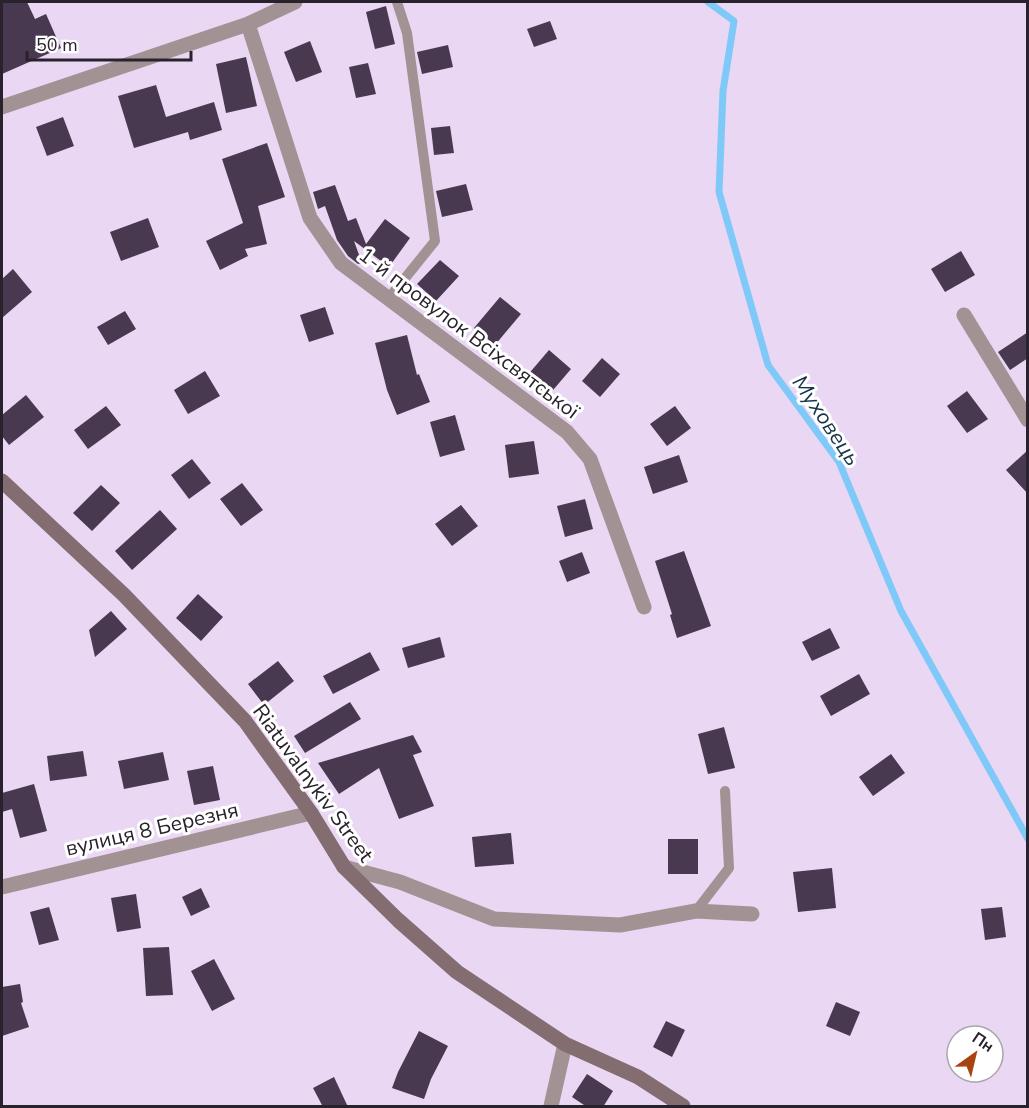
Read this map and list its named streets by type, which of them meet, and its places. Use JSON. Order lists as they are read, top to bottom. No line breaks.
{"streets":{"main road":["Riatuvalnykiv Street"],"street":["1-й провулок Всіхсвятської","вулиця 8 Березня"]},"crossings":[["Riatuvalnykiv Street","вулиця 8 Березня"]],"water":["Муховець"],"scale_bar":"50 m","north":"top right"}
